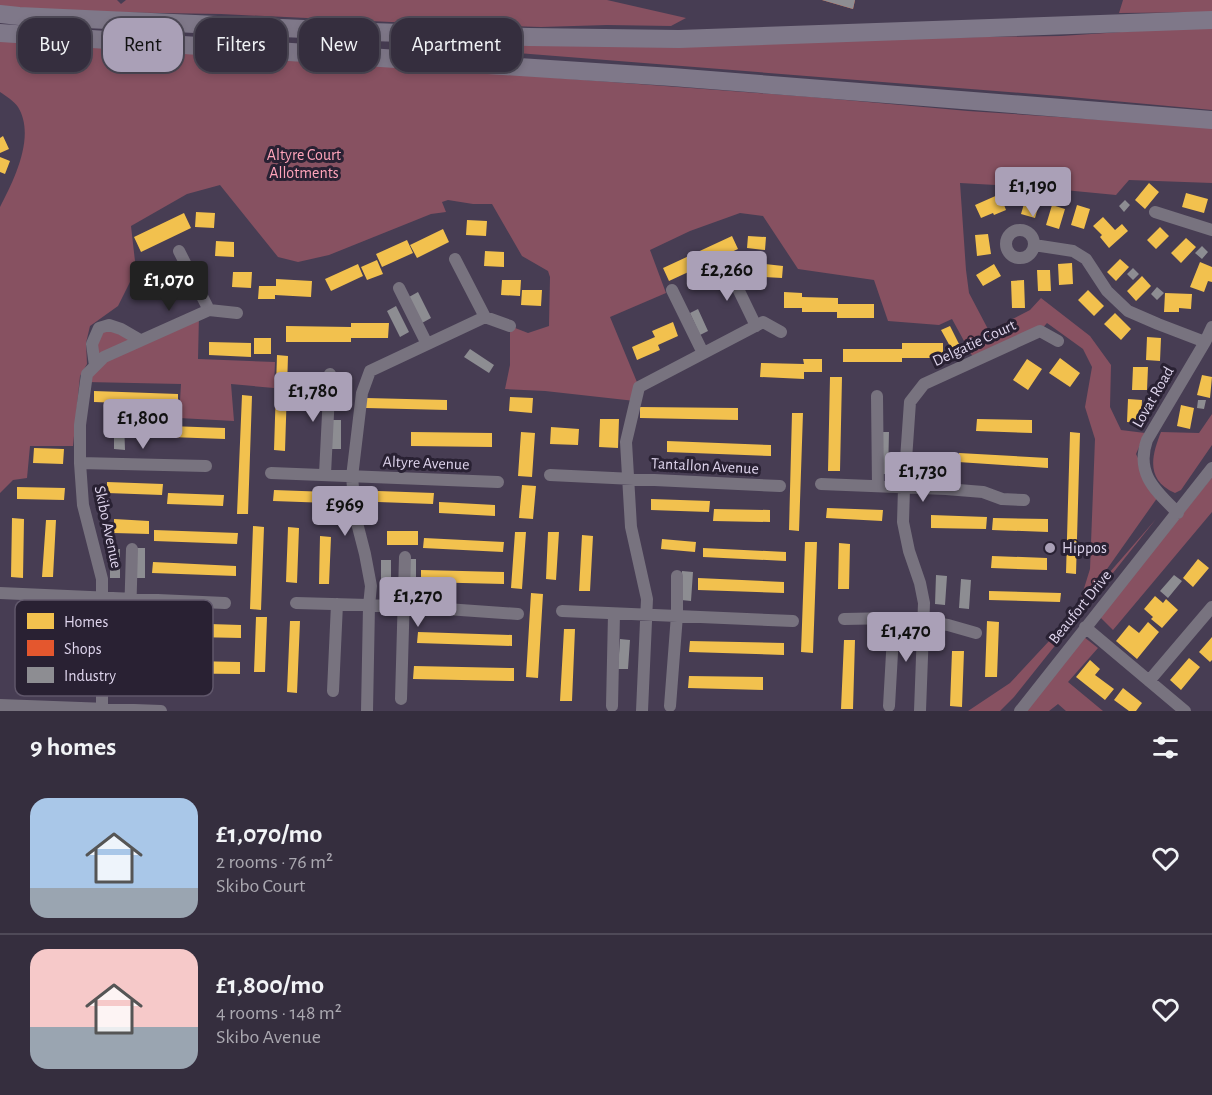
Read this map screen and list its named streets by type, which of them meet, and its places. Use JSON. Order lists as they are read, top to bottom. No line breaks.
{"streets":{"street":["Delgatie Court","Lovat Road","Altyre Avenue","Tantallon Avenue","Skibo Avenue","Beaufort Drive"]},"crossings":[["Lovat Road","Beaufort Drive"]],"parks":["Altyre Court Allotments"],"places":["Hippos"],"legend":["Homes","Shops","Industry"],"page":{"chip":["Buy","Rent","Filters","New","Apartment"],"price":["£1,190","£2,260","£1,070","£1,780","£1,800","£1,730","£969","£1,270","£1,470"],"heading":"9 homes","list":[{"name":"£1,070/mo","note":"2 rooms · 76 m² · Skibo Court"},{"name":"£1,800/mo","note":"4 rooms · 148 m² · Skibo Avenue"}]}}
